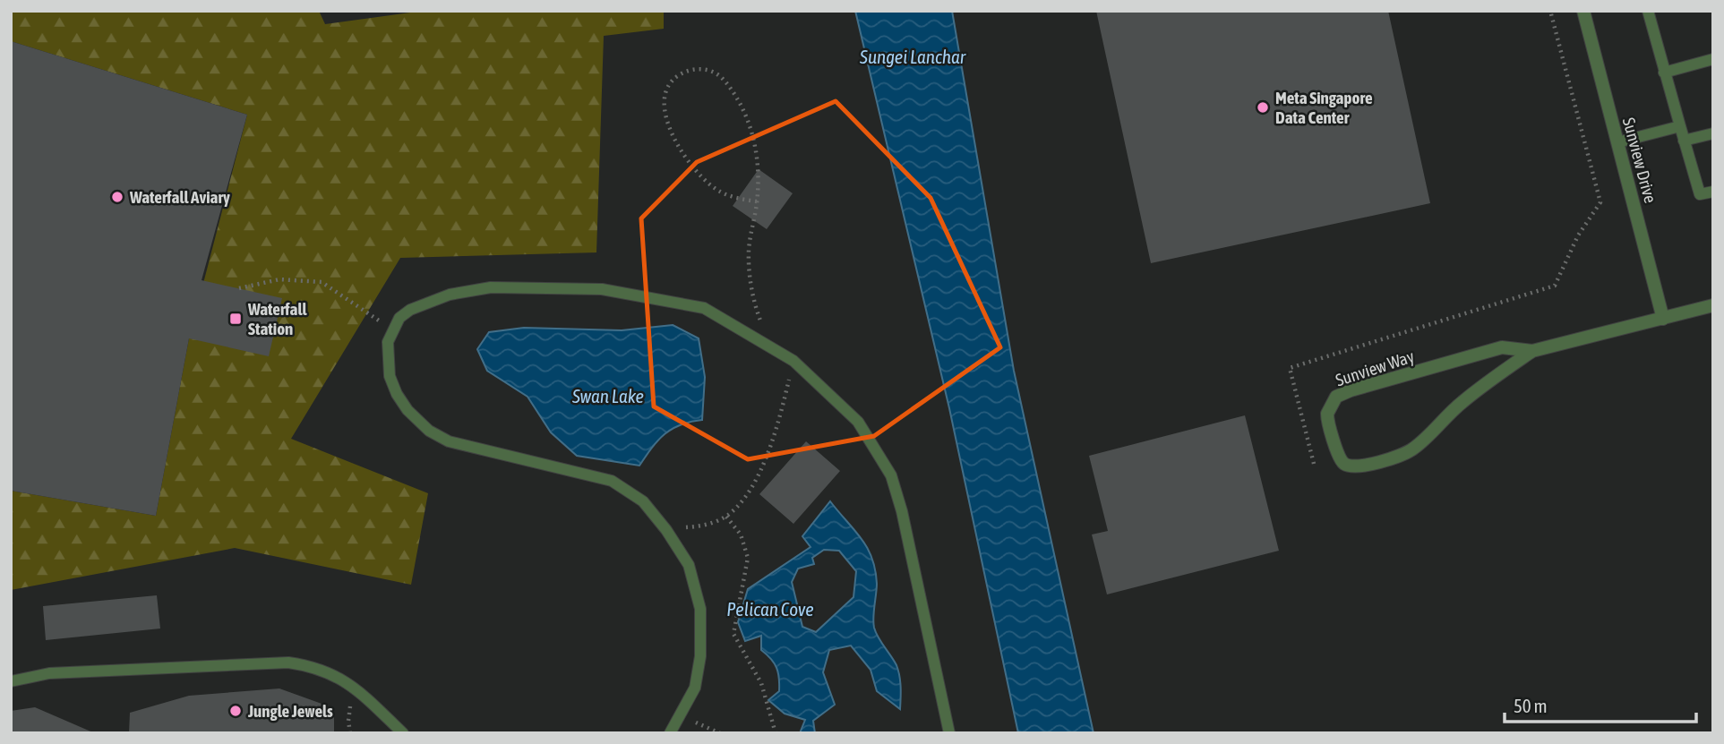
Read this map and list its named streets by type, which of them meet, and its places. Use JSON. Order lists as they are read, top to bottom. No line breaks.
{"streets":{"street":["Sunview Drive","Sunview Way"]},"crossings":[["Sunview Drive","Sunview Way"]],"water":["Sungei Lanchar","Swan Lake","Pelican Cove"],"places":{"other":["Meta Singapore Data Center","Waterfall Aviary","Jungle Jewels"],"transit":["Waterfall Station"]},"scale_bar":"50 m"}
